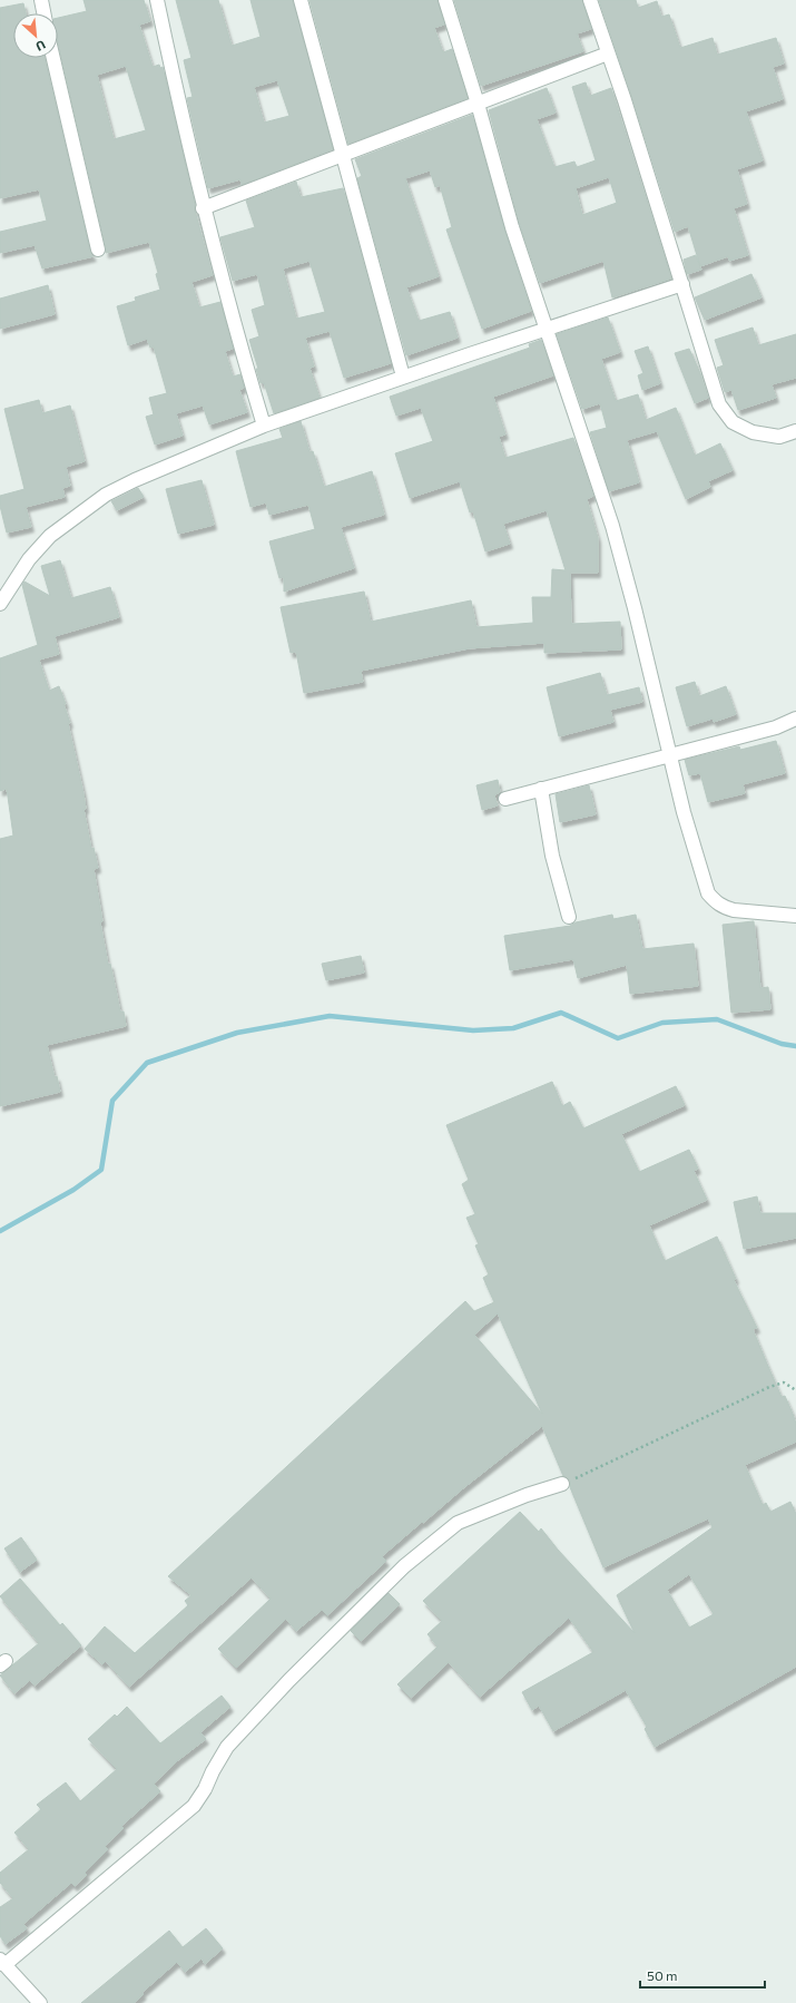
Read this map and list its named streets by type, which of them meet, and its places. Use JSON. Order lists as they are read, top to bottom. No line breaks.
{"scale_bar":"50 m","north":"bottom right"}
